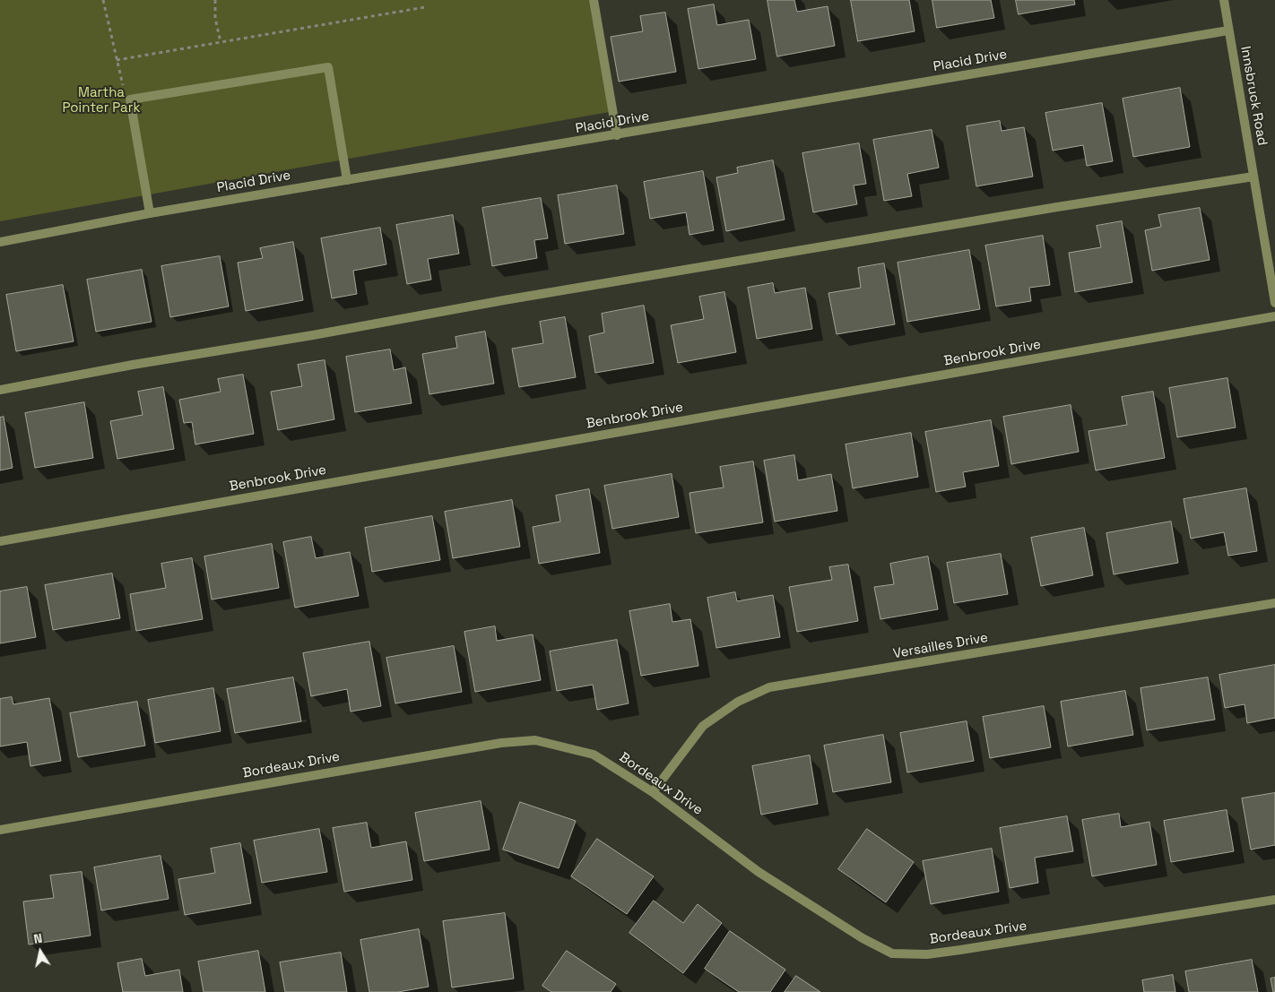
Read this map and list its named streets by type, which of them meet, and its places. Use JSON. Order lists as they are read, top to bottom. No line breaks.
{"streets":{"street":["Placid Drive","Innsbruck Road","Benbrook Drive","Versailles Drive","Bordeaux Drive"]},"crossings":[["Placid Drive","Innsbruck Road"],["Versailles Drive","Bordeaux Drive"]],"parks":["Martha Pointer Park"],"north":"top"}
